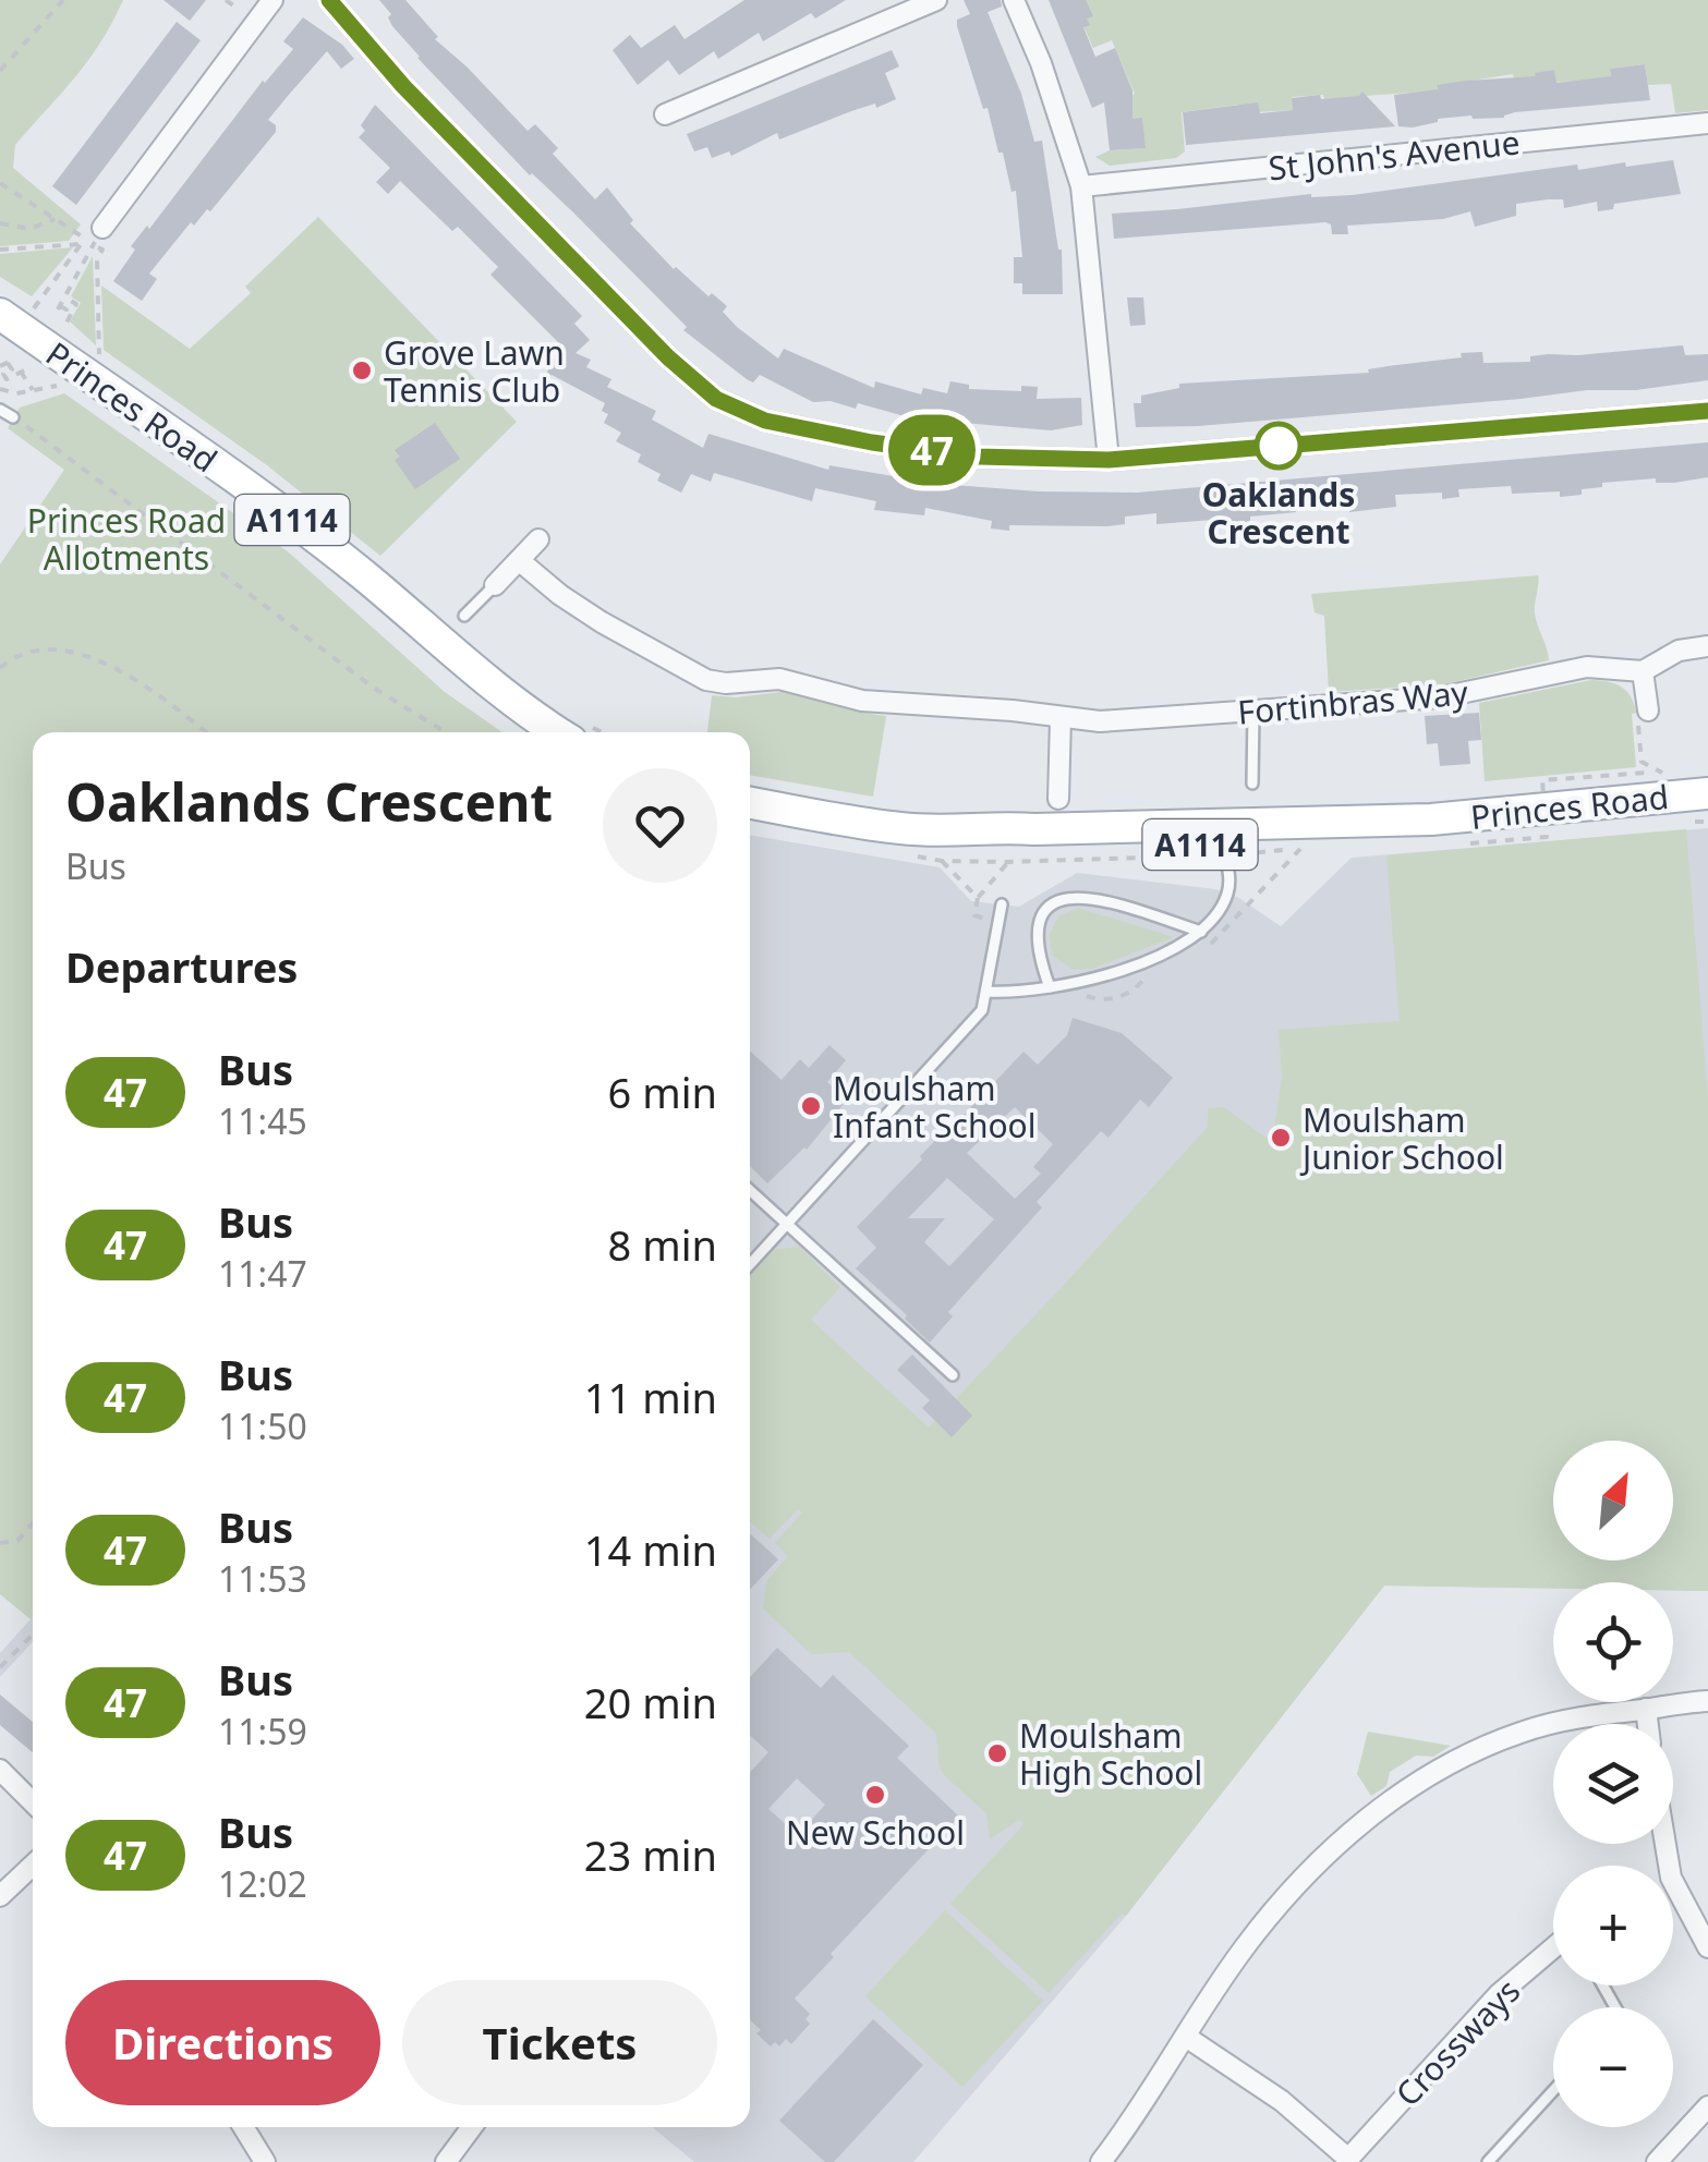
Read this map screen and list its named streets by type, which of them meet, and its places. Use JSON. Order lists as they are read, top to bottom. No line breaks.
{"streets":{"main road":["Princes Road","A1114"],"street":["St John's Avenue","Fortinbras Way","Crossways"]},"parks":["Princes Road Allotments"],"places":["Grove Lawn Tennis Club","Oaklands Crescent","Moulsham Infant School","Moulsham Junior School","Moulsham High School","New School"],"lines":["bus line 47"],"north":"top right","page":{"on_map":"47","heading":[["Oaklands Crescent","Bus"],"Departures"],"list":[{"mark":"47","name":"Bus","note":"11:45","value":"6 min"},{"mark":"47","name":"Bus","note":"11:47","value":"8 min"},{"mark":"47","name":"Bus","note":"11:50","value":"11 min"},{"mark":"47","name":"Bus","note":"11:53","value":"14 min"},{"mark":"47","name":"Bus","note":"11:59","value":"20 min"},{"mark":"47","name":"Bus","note":"12:02","value":"23 min"}],"map_buttons":["+","−"],"buttons":["Directions","Tickets"]}}
